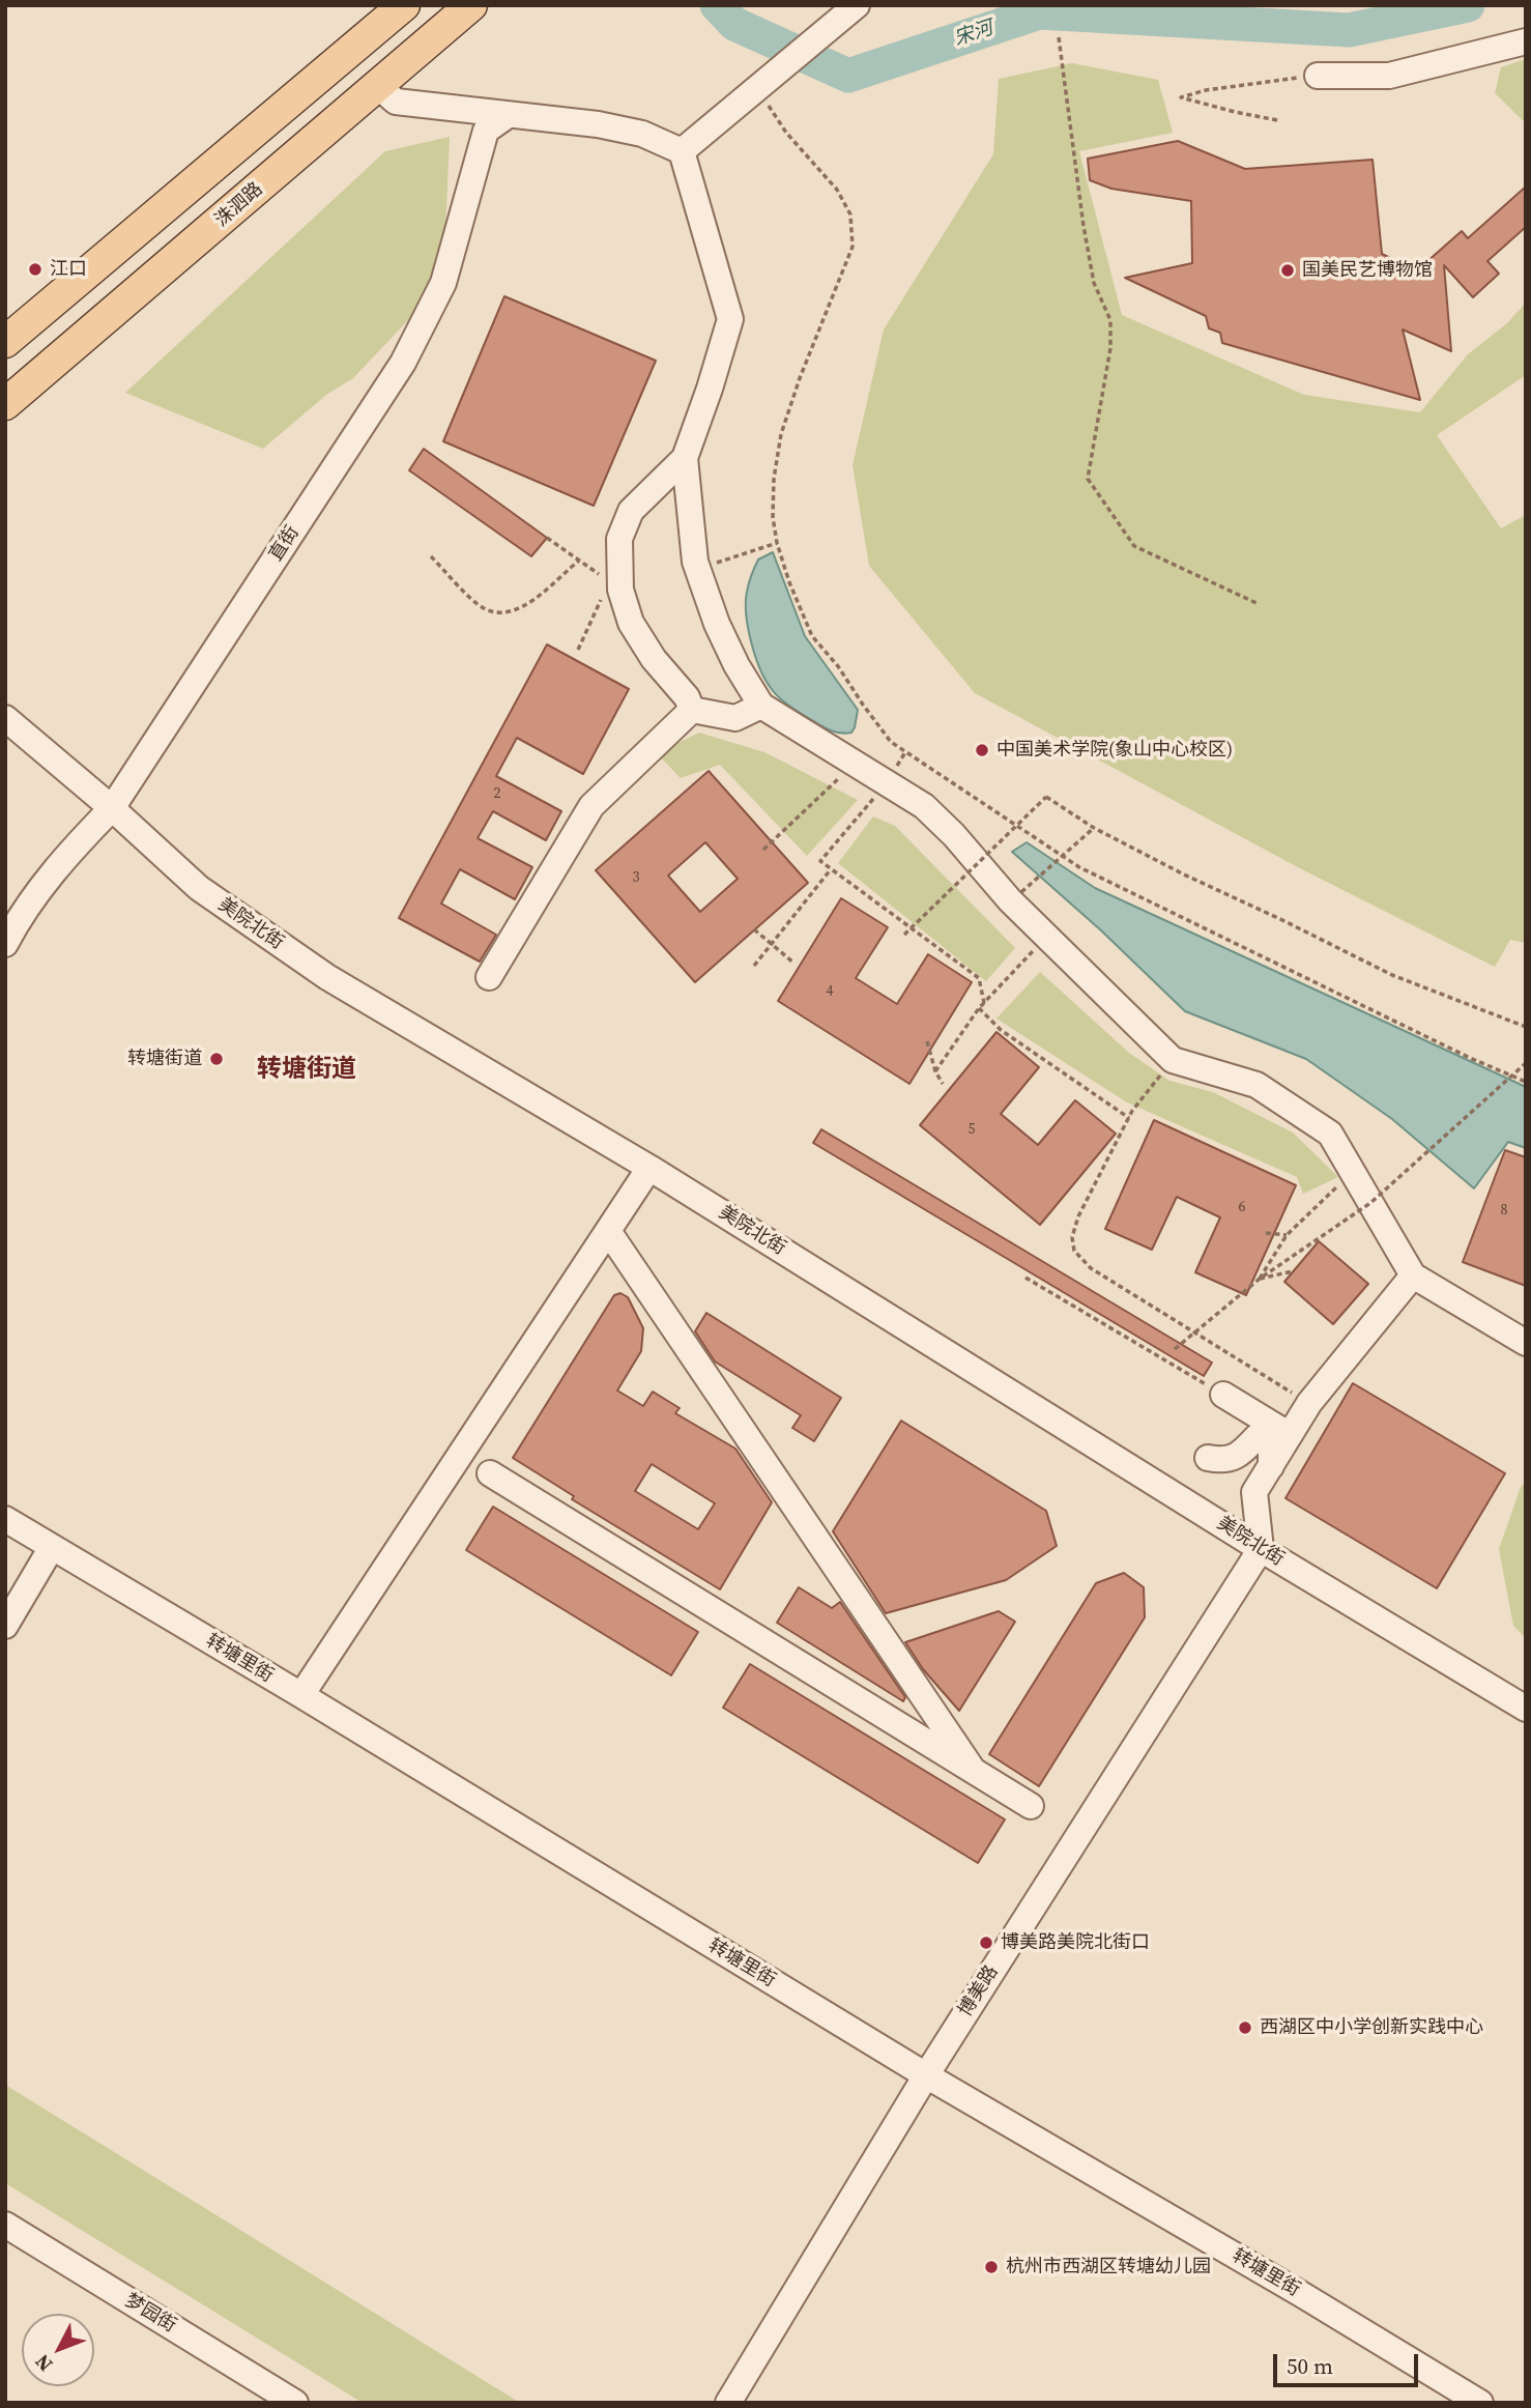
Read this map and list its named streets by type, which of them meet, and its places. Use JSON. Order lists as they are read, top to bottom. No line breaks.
{"streets":{"main road":["洙泗路"],"street":["直街","美院北街","转塘里街","博美路","梦园街"]},"crossings":[["直街","美院北街"],["美院北街","博美路"],["转塘里街","博美路"]],"districts":["转塘街道"],"water":["宋河"],"places":["江口","国美民艺博物馆","中国美术学院(象山中心校区)","转塘街道","博美路美院北街口","西湖区中小学创新实践中心","杭州市西湖区转塘幼儿园"],"house_numbers":["2","3","4","5","6","8"],"scale_bar":"50 m","north":"bottom left"}
